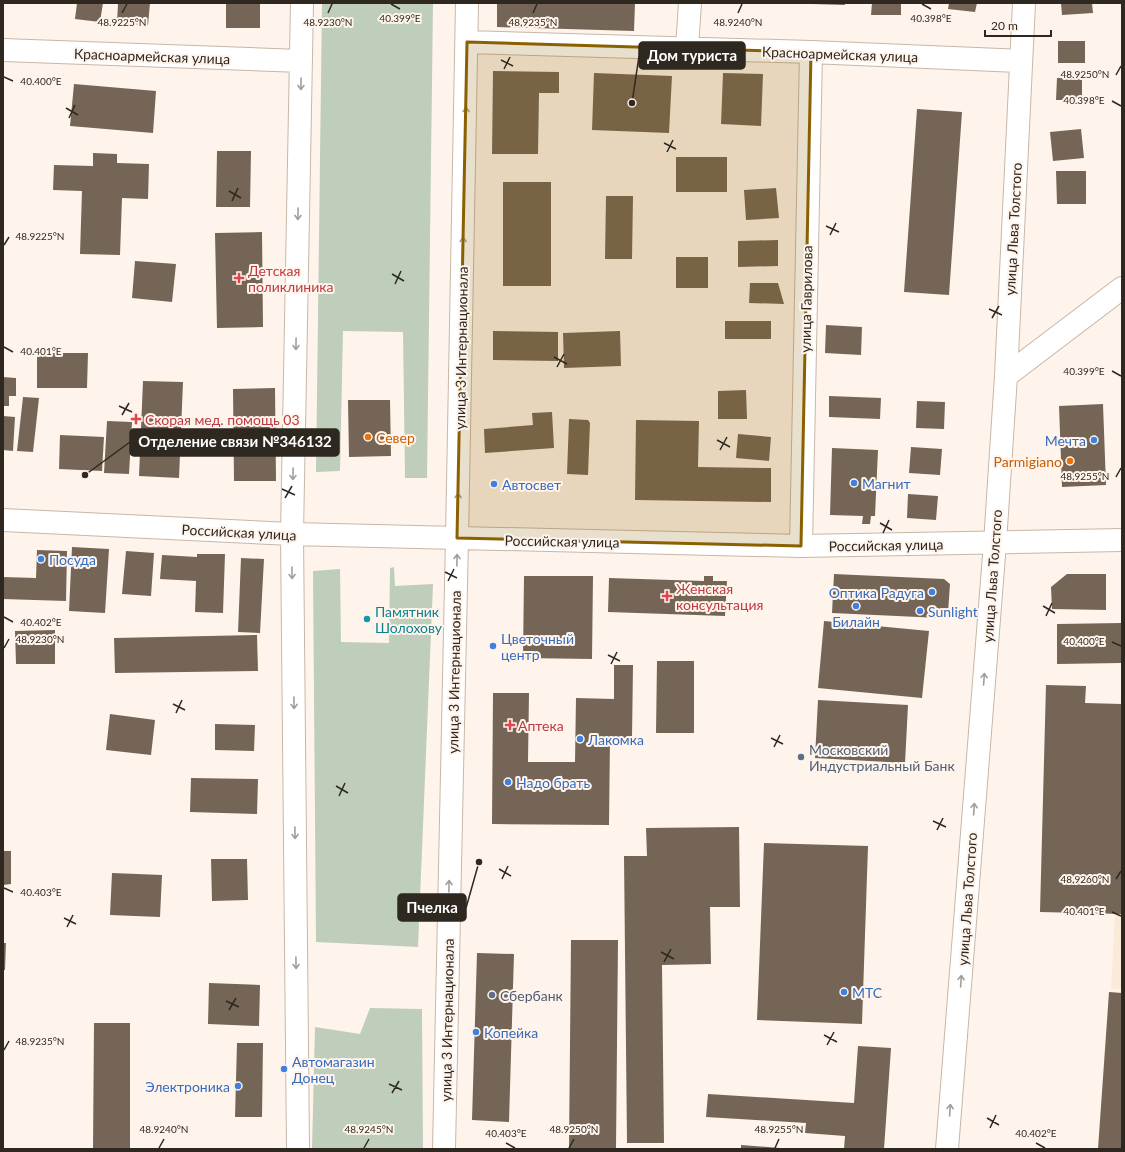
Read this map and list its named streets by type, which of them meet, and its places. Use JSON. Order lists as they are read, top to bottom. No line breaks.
{"streets":{"street":["Красноармейская улица","улица Льва Толстого","улица Гаврилова","улица 3 Интернационала","Российская улица"]},"crossings":[["Красноармейская улица","улица Льва Толстого"],["Красноармейская улица","улица Гаврилова"],["Красноармейская улица","улица 3 Интернационала"],["улица Льва Толстого","Российская улица"],["улица Гаврилова","Российская улица"],["улица 3 Интернационала","Российская улица"]],"one_way":["улица Льва Толстого"],"places":{"other":["Дом туриста","Север","Мечта","Parmigiano","Отделение связи №346132","Магнит","Автосвет","Посуда","Оптика Радуга","Билайн","Sunlight","Памятник Шолохову","Цветочный центр","Лакомка","Московский Индустриальный Банк","Надо брать","Пчелка","МТС","Сбербанк","Копейка","Автомагазин Донец","Электроника"],"health":["Детская поликлиника","Скорая мед. помощь 03","Женская консультация","Аптека"]},"scale_bar":"20 m","coordinates":["40.399°E","40.398°E","48.9225°N","48.9230°N","48.9235°N","48.9240°N","48.9250°N","40.400°E","40.401°E","48.9255°N","40.402°E","48.9260°N","40.403°E","48.9245°N"]}
